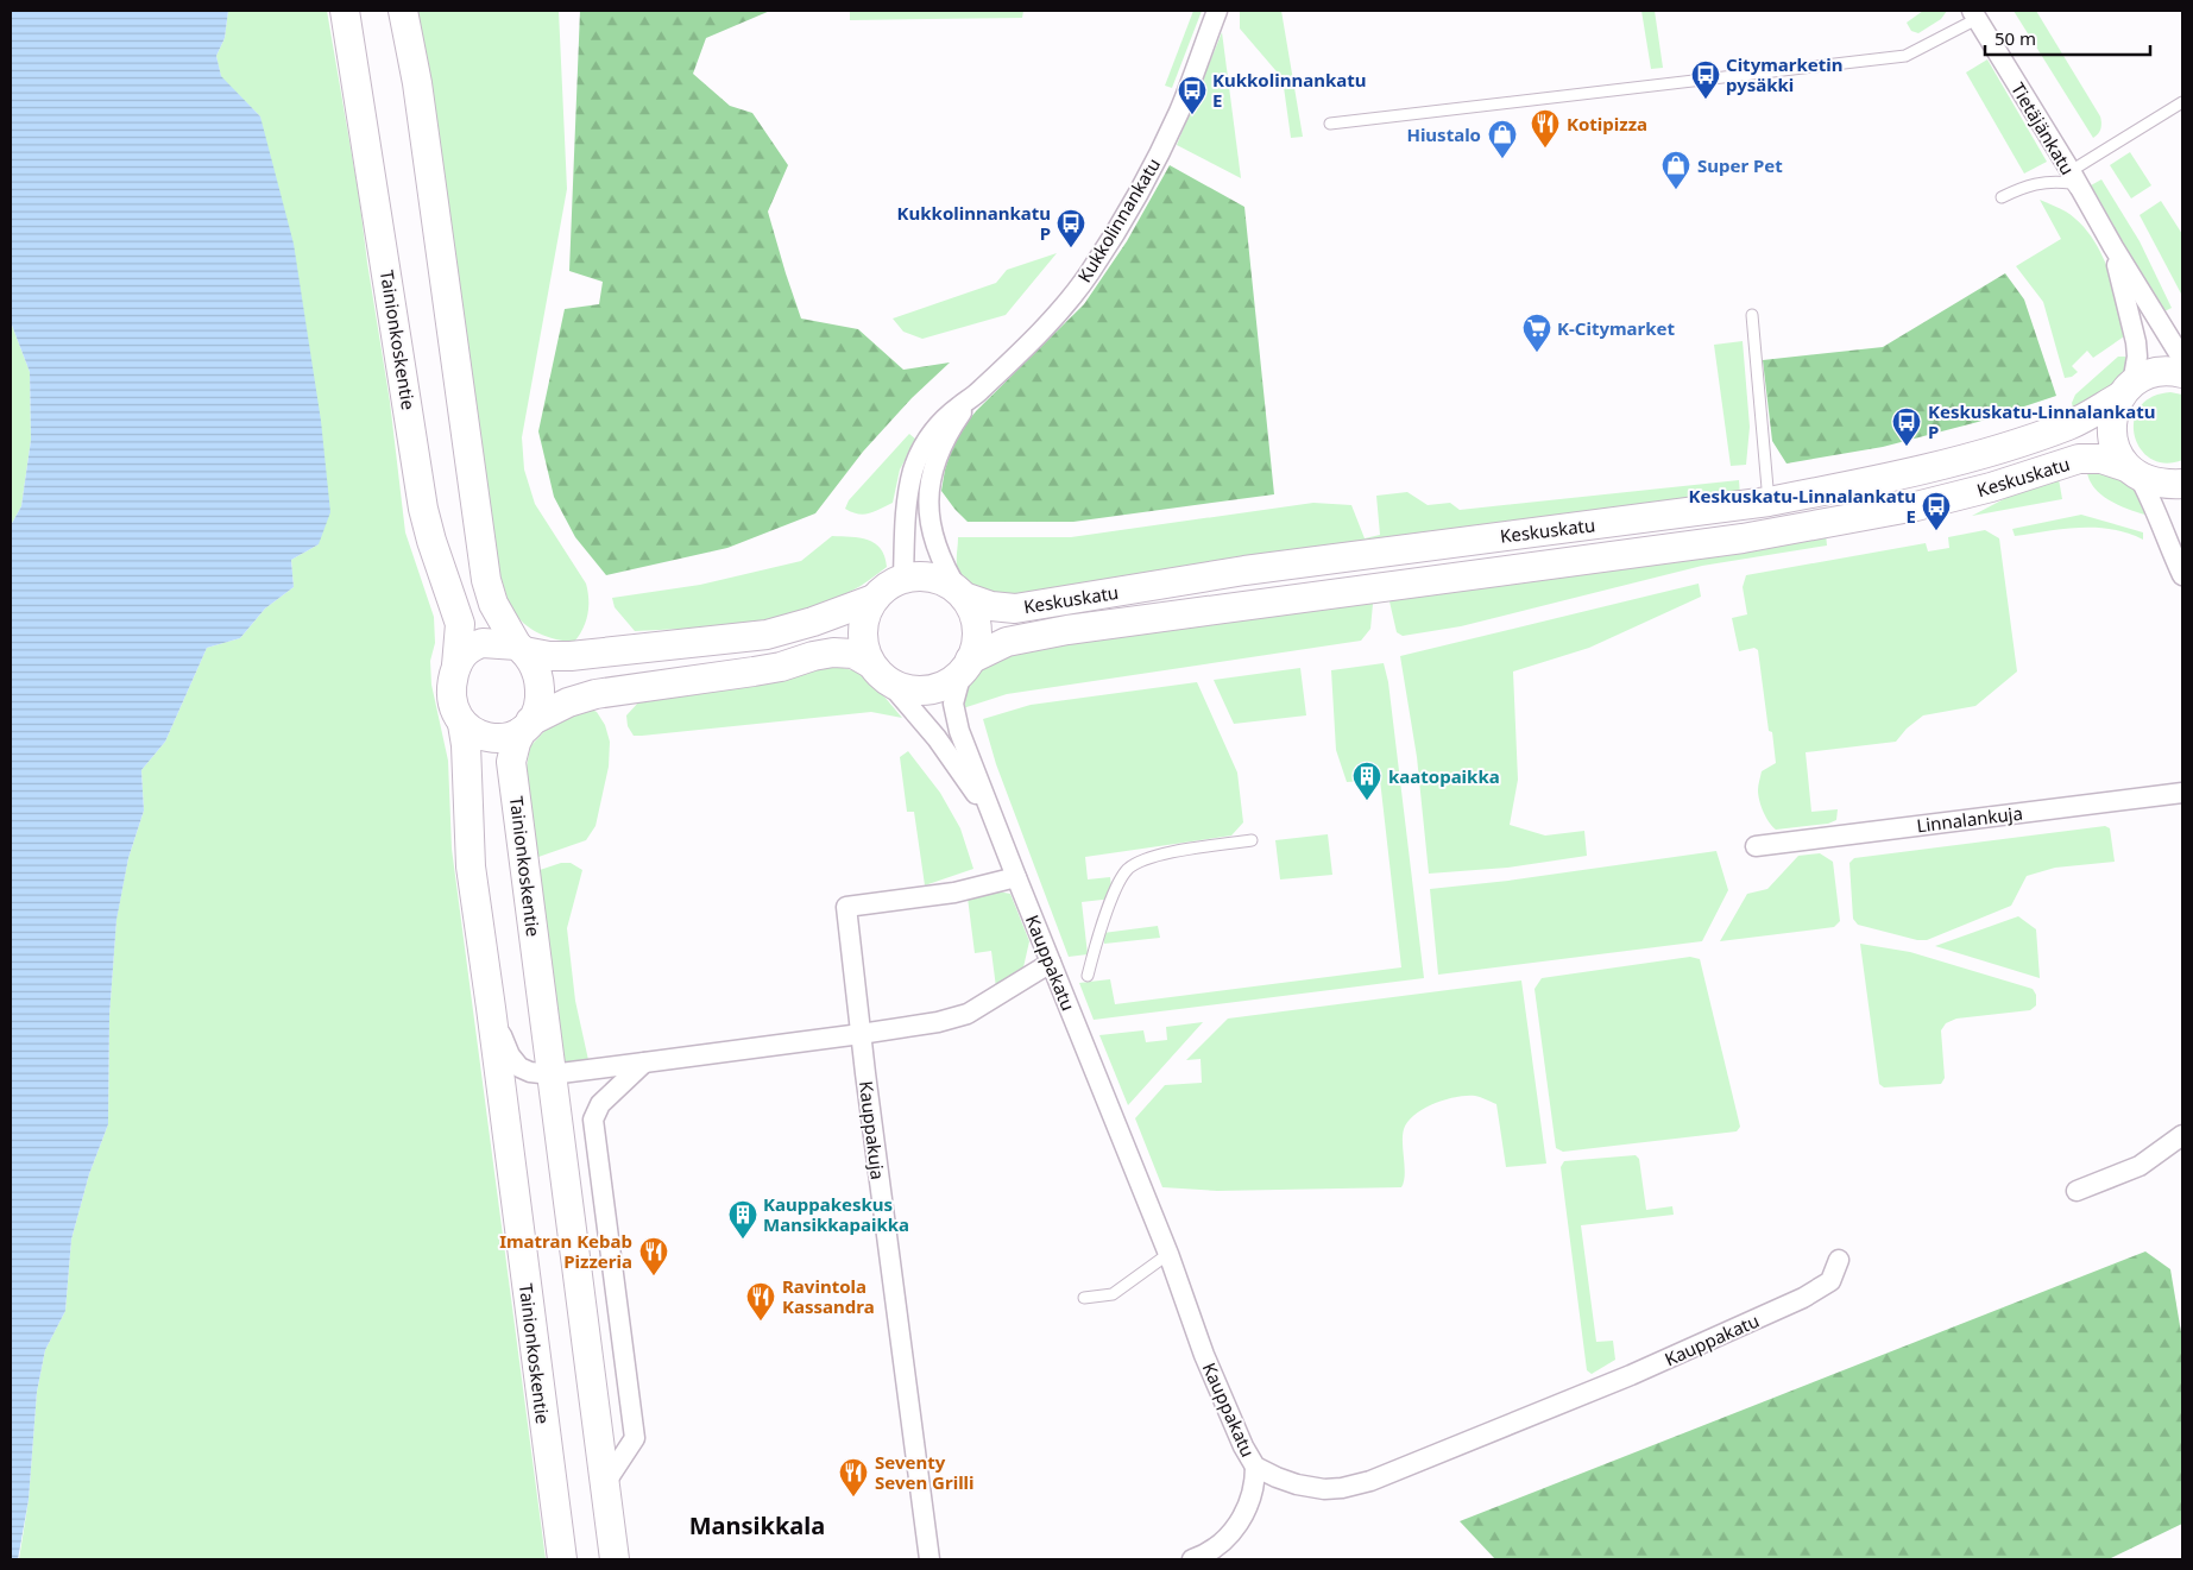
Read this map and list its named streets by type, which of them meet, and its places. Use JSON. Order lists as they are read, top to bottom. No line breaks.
{"streets":{"main road":["Tainionkoskentie","Keskuskatu"],"street":["Tietäjänkatu","Kukkolinnankatu","Linnalankuja","Kauppakatu","Kauppakuja"]},"crossings":[["Tietäjänkatu","Keskuskatu"],["Kukkolinnankatu","Keskuskatu"],["Kukkolinnankatu","Kauppakatu"],["Tainionkoskentie","Kauppakatu"],["Tainionkoskentie","Kauppakuja"],["Keskuskatu","Kauppakatu"],["Kauppakatu","Kauppakuja"]],"districts":["Mansikkala"],"places":{"bus stop":["Citymarketin pysäkki","Kukkolinnankatu E","Kukkolinnankatu P","Keskuskatu-Linnalankatu P","Keskuskatu-Linnalankatu E"],"restaurant":["Kotipizza","Imatran Kebab Pizzeria","Ravintola Kassandra","Seventy Seven Grilli"],"shop":["Hiustalo","Super Pet"],"supermarket":["K-Citymarket"],"building":["kaatopaikka","Kauppakeskus Mansikkapaikka"]},"scale_bar":"50 m"}
